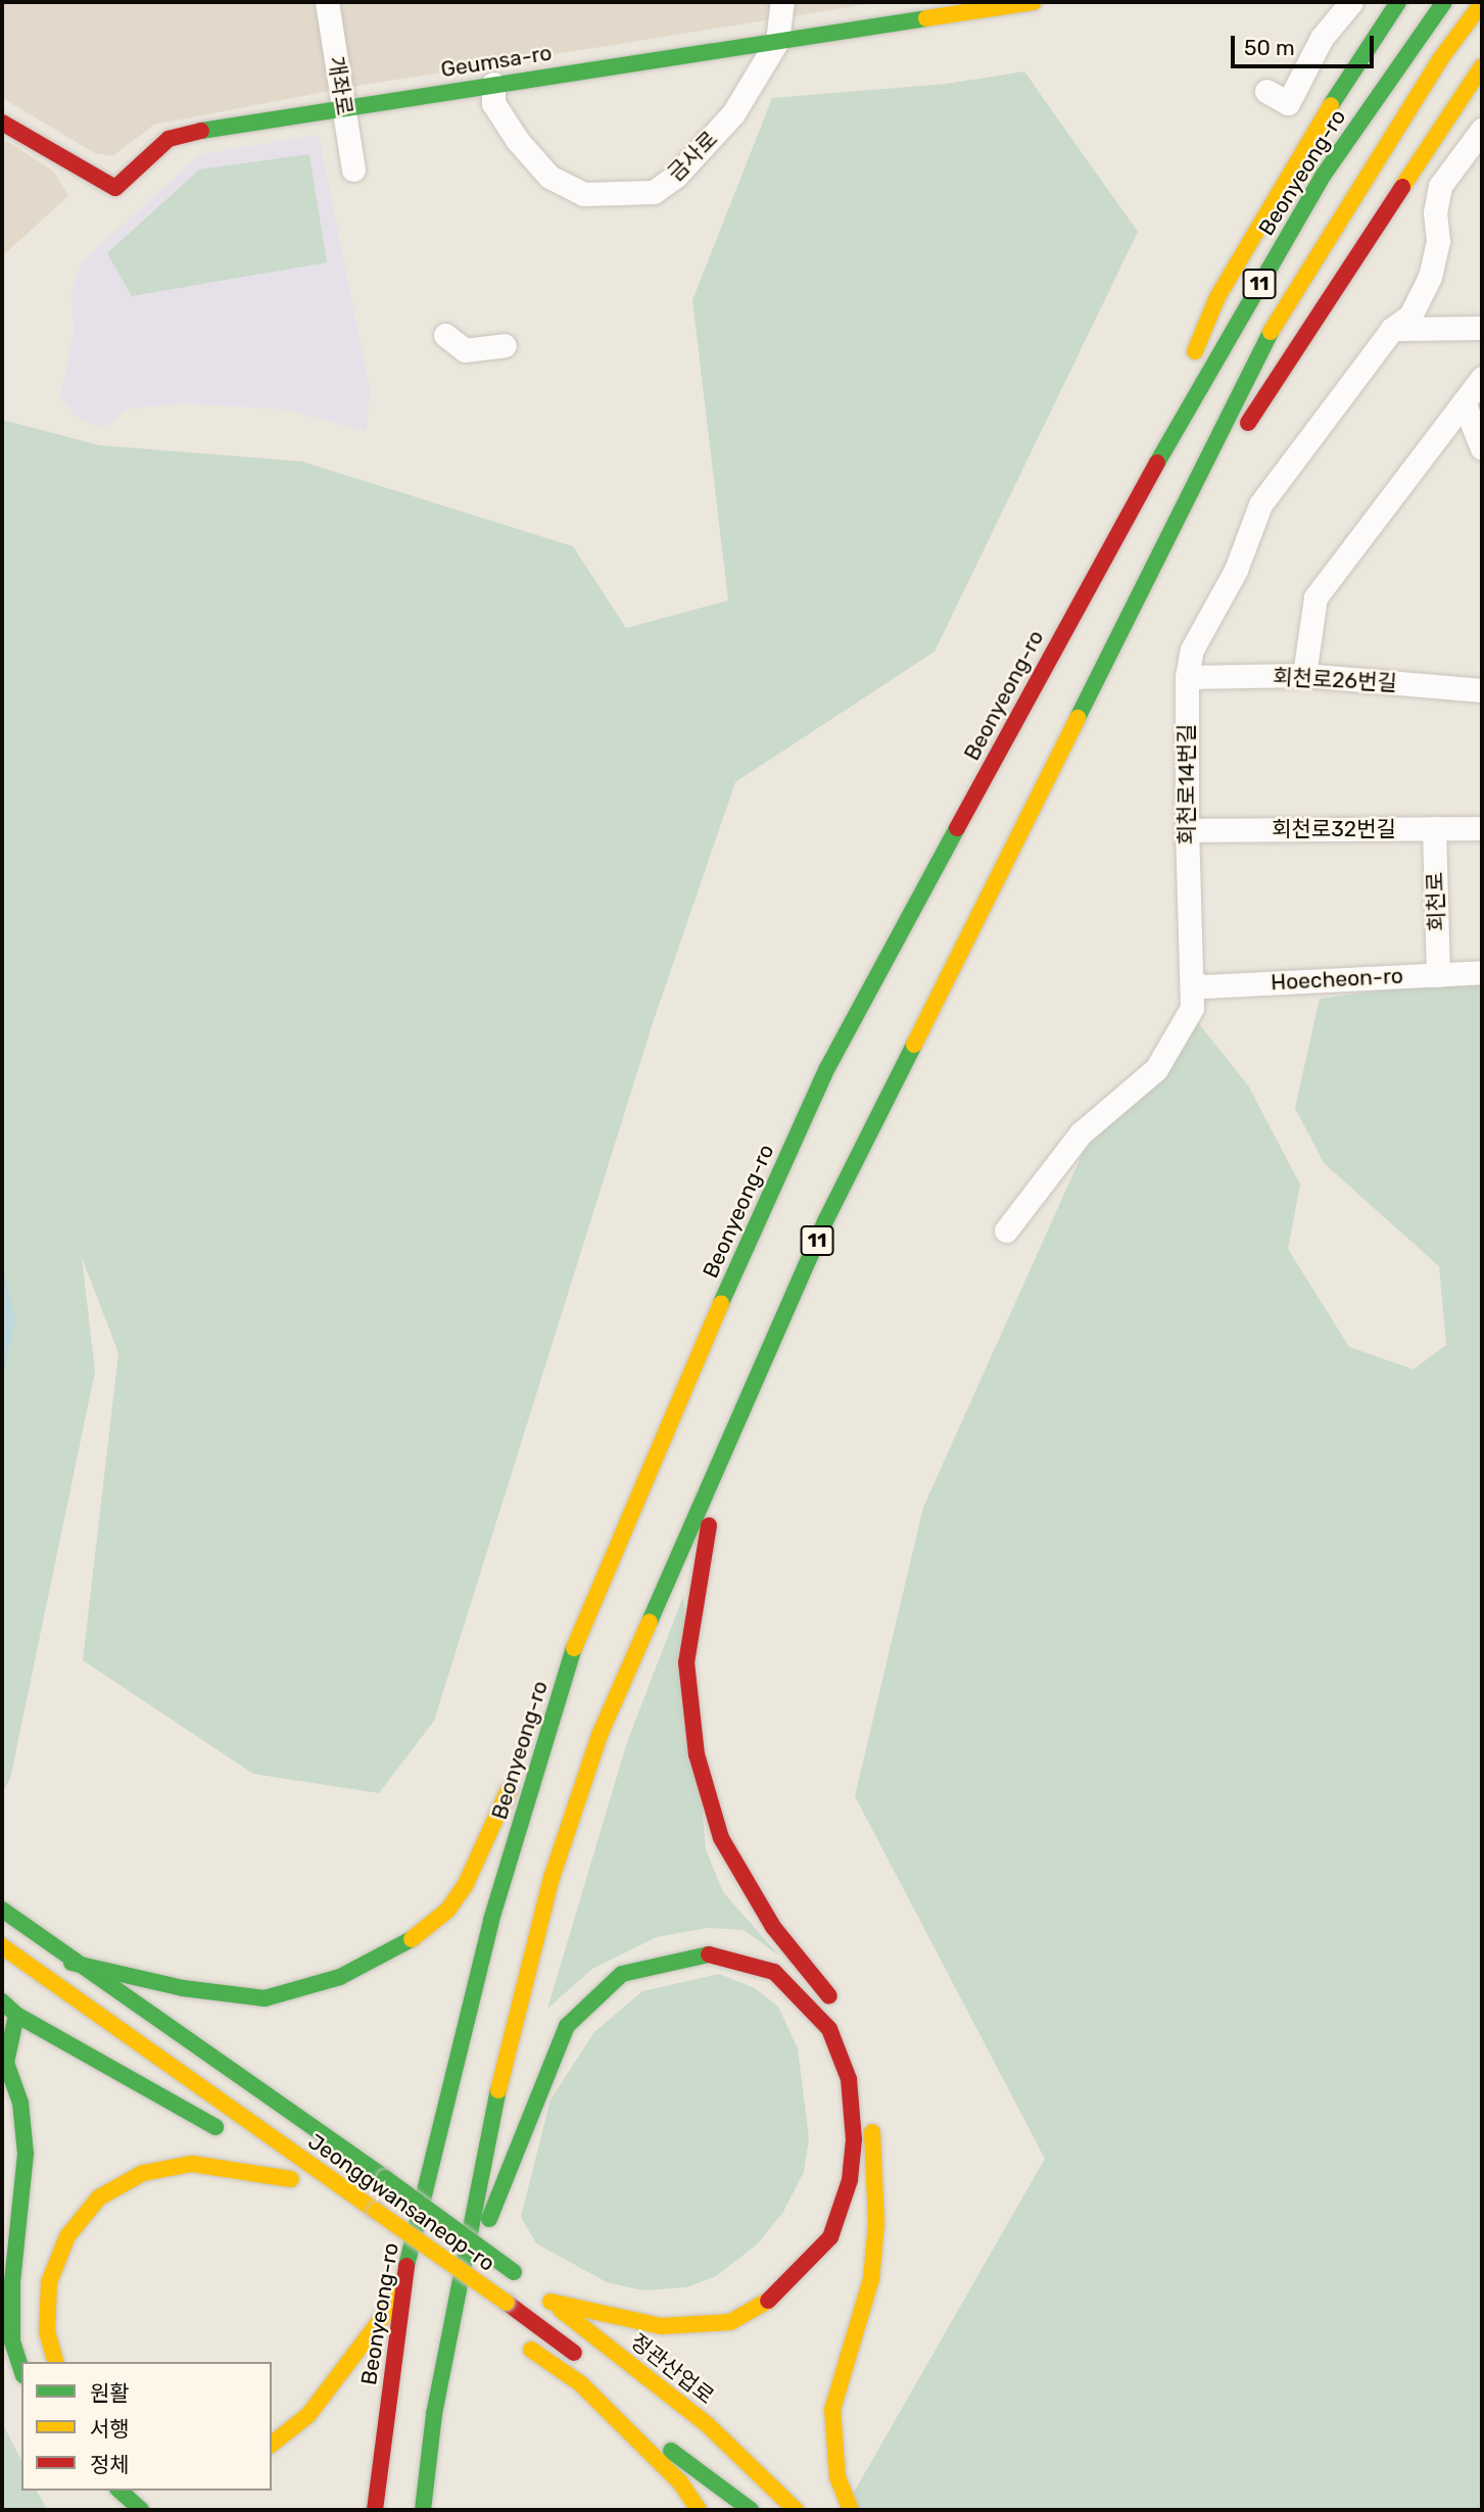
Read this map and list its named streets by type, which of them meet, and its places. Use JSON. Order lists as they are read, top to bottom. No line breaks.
{"streets":{"main road":["Geumsa-ro","Beonyeong-ro","11","Jeonggwansaneop-ro","정관산업로"],"street":["개좌로","금사로","회천로26번길","회천로14번길","회천로32번길","회천로","Hoecheon-ro"]},"crossings":[["Geumsa-ro","개좌로"],["Geumsa-ro","금사로"],["회천로26번길","회천로14번길"],["회천로14번길","회천로32번길"],["회천로14번길","Hoecheon-ro"],["회천로32번길","회천로"],["회천로","Hoecheon-ro"]],"legend":["원활","서행","정체"],"scale_bar":"50 m"}
